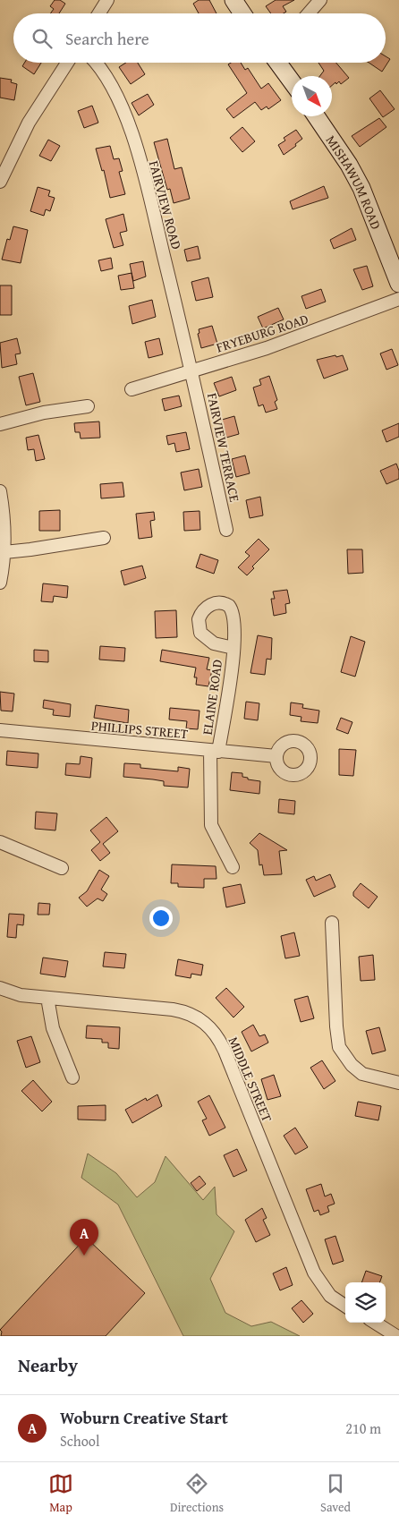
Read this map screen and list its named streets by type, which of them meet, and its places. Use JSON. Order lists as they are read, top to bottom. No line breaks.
{"streets":{"main road":["MISHAWUM ROAD"],"street":["FAIRVIEW ROAD","FRYEBURG ROAD","FAIRVIEW TERRACE","ELAINE ROAD","PHILLIPS STREET","MIDDLE STREET"]},"crossings":[["FAIRVIEW ROAD","FRYEBURG ROAD"],["FAIRVIEW ROAD","FAIRVIEW TERRACE"],["FRYEBURG ROAD","FAIRVIEW TERRACE"],["ELAINE ROAD","PHILLIPS STREET"]],"north":"bottom right","page":{"search":"Search here","pins":"A","heading":"Nearby","list":[{"mark":"A","name":"Woburn Creative Start","note":"School","value":"210 m"}],"nav":["Map","Directions","Saved"]}}
